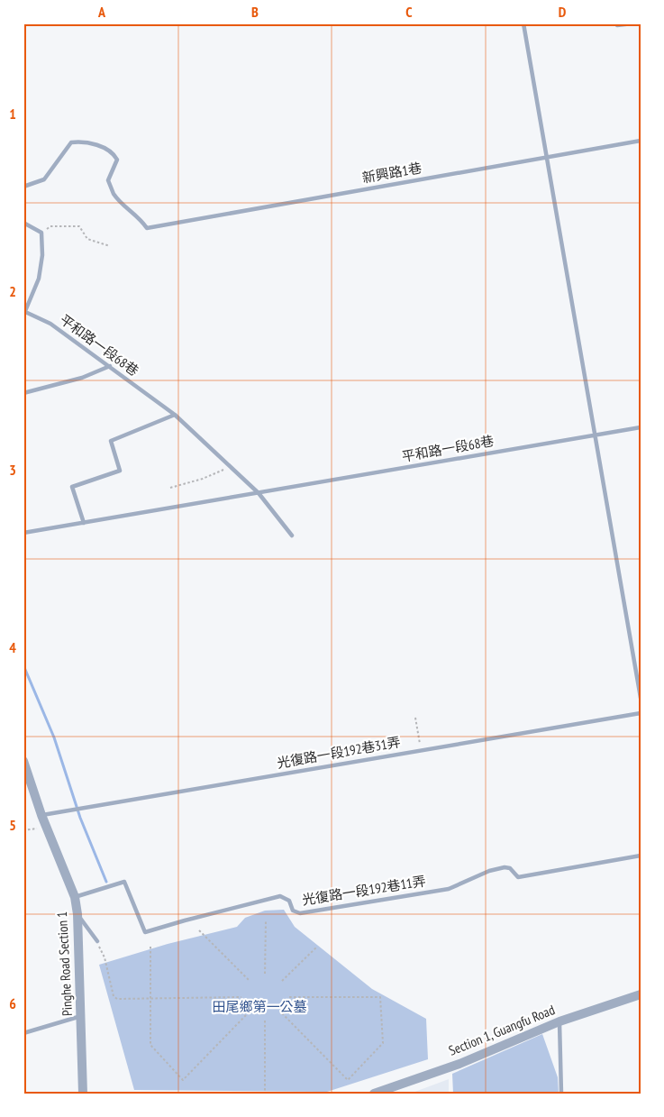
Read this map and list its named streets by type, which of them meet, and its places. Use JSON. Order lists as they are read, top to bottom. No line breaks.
{"streets":{"street":["Pinghe Road Section 1","Section 1, Guangfu Road"],"lane":["新興路1巷","平和路一段68巷","光復路一段192巷31弄","光復路一段192巷11弄"]},"crossings":[["光復路一段192巷31弄","Pinghe Road Section 1"],["光復路一段192巷11弄","Pinghe Road Section 1"]],"parks":["田尾鄉第一公墓"],"grid":{"columns":["A","B","C","D"],"rows":["1","2","3","4","5","6"]}}
